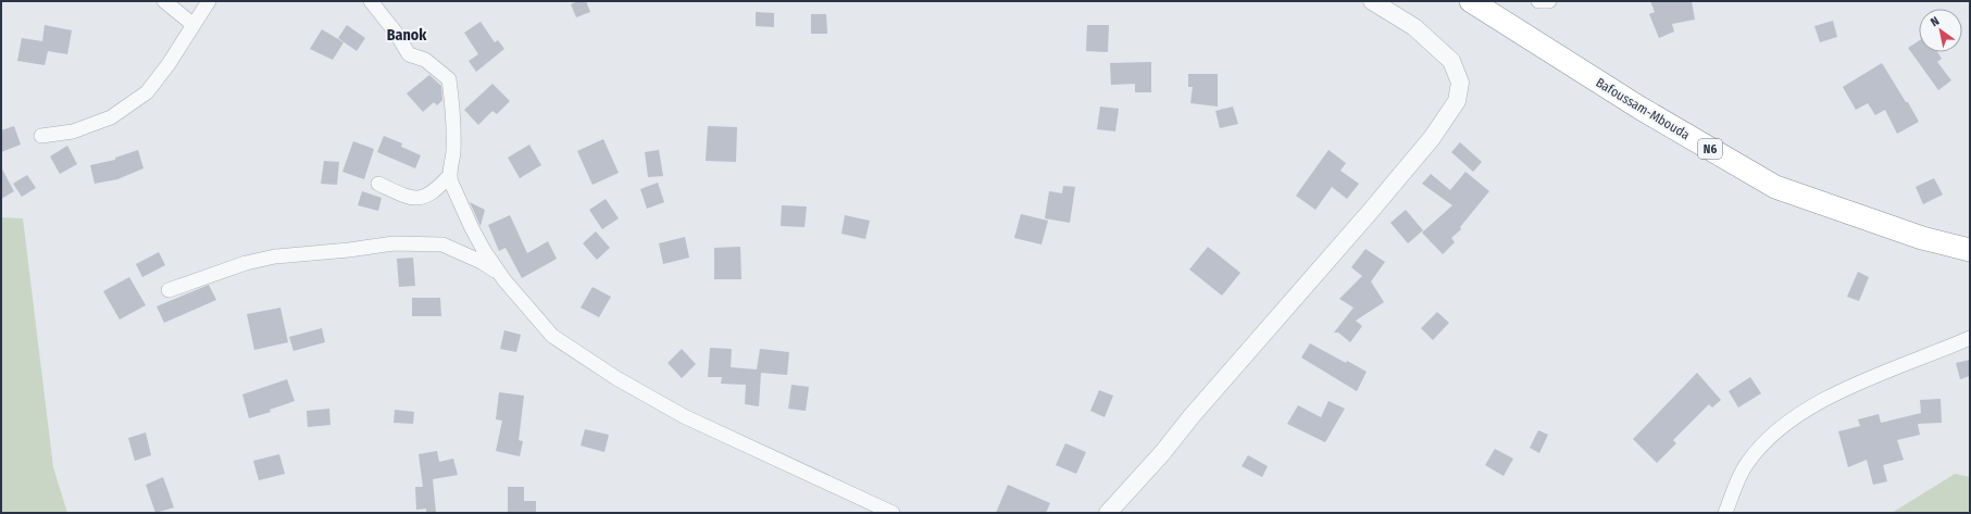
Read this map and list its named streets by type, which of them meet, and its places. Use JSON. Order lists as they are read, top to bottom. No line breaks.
{"streets":{"highway":["Bafoussam-Mbouda","N6"]},"districts":["Banok"],"north":"top left"}
